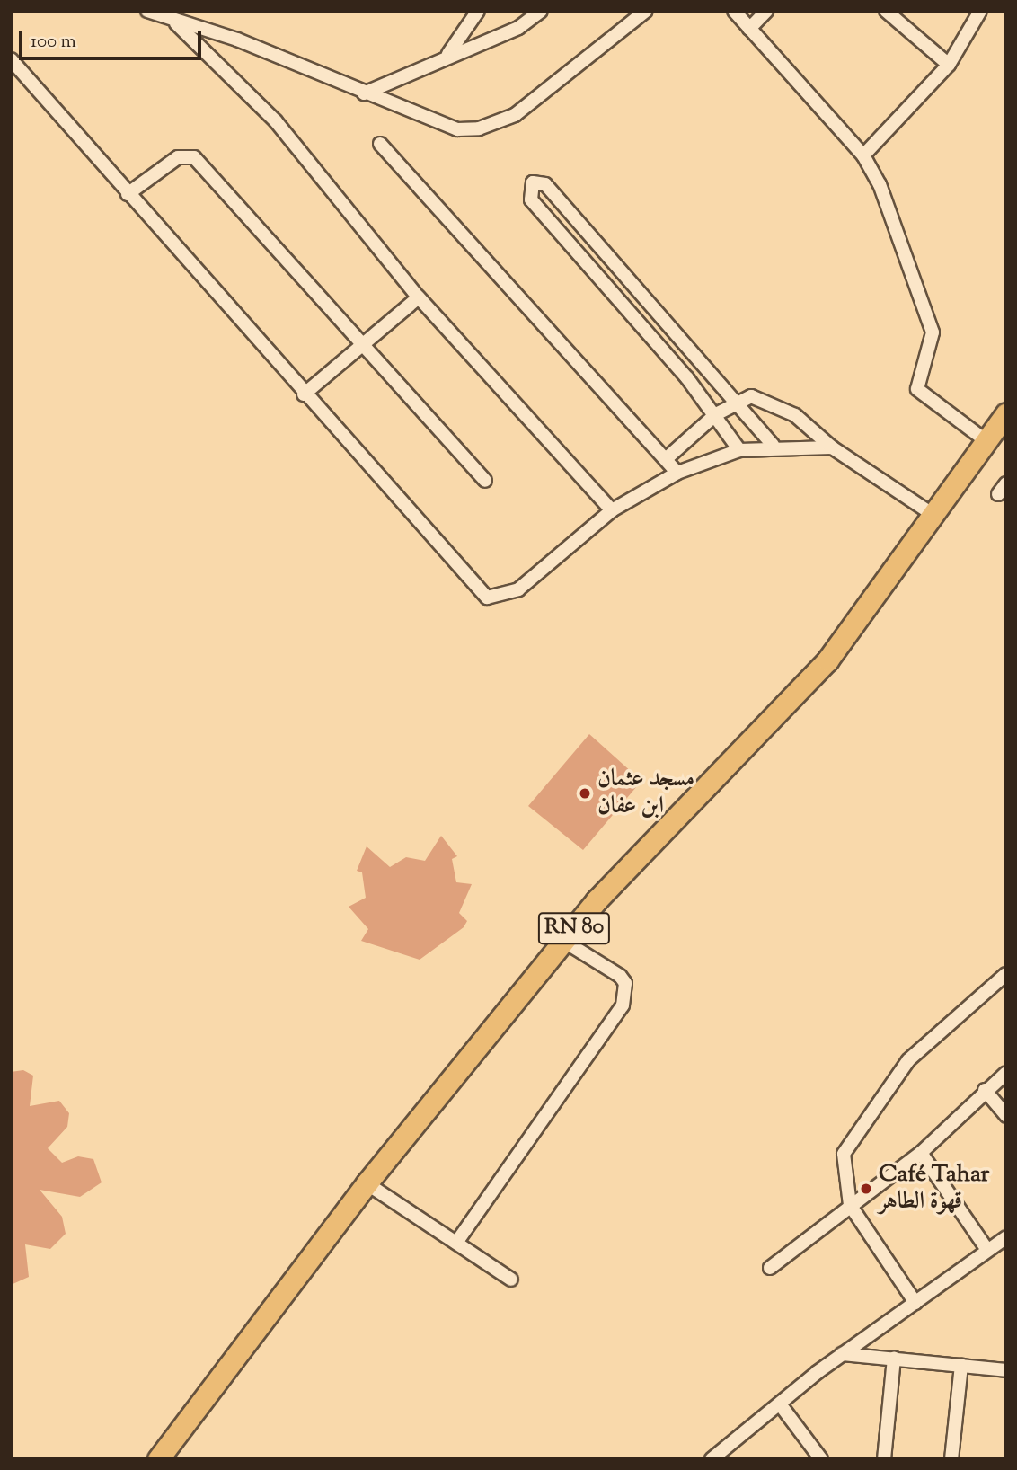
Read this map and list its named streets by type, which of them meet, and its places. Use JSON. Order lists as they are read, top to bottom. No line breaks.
{"streets":{"main road":["RN 80"]},"places":["مسجد عثمان ابن عفان","Café Tahar قهوة الطاهر"],"scale_bar":"100 m"}
